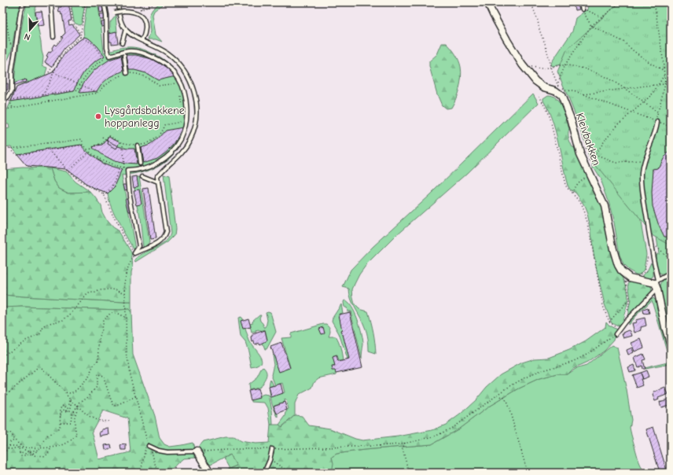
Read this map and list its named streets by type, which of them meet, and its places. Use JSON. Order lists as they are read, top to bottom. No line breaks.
{"streets":{"street":["Kleivbakken"]},"places":["Lysgårdsbakkene hoppanlegg"],"north":"bottom"}
